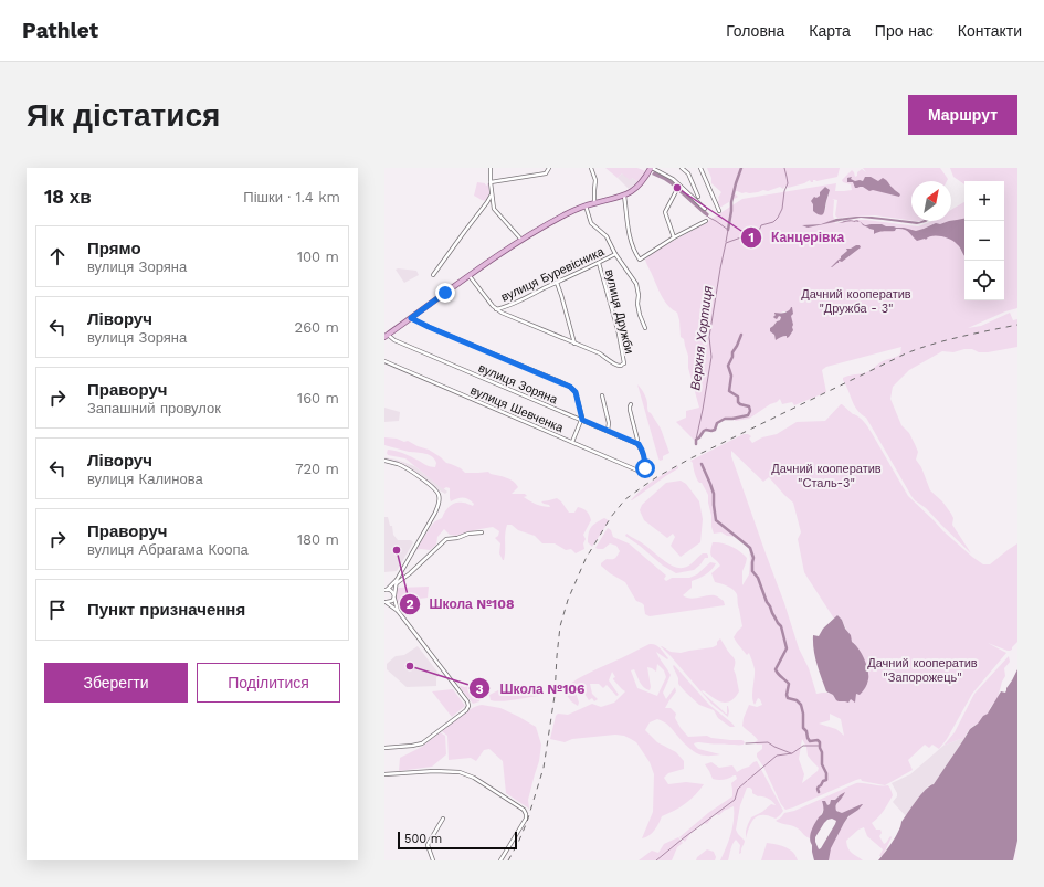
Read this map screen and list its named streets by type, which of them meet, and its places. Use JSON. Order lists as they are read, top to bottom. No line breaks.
{"streets":{"street":["вулиця Буревісника","вулиця Дружби","вулиця Зоряна","вулиця Шевченка"]},"crossings":[["вулиця Буревісника","вулиця Дружби"],["вулиця Зоряна","вулиця Шевченка"]],"water":["Верхня Хортиця"],"parks":["Дачний кооператив \"Дружба - 3\"","Дачний кооператив \"Сталь-3\"","Дачний кооператив \"Запорожець\""],"places":["Канцерівка","Школа №108","Школа №106"],"scale_bar":"500 m","north":"top right","page":{"header":"Pathlet","nav":["Головна","Карта","Про нас","Контакти"],"buttons":["Маршрут",["Зберегти","Поділитися"]],"title":"Як дістатися","heading":["18 хв","Пішки · 1.4 km"],"map_buttons":["+","−"],"list":[["Прямо","вулиця Зоряна","100 m"],["Ліворуч","вулиця Зоряна","260 m"],["Праворуч","Запашний провулок","160 m"],["Ліворуч","вулиця Калинова","720 m"],["Праворуч","вулиця Абрагама Коопа","180 m"],"Пункт призначення"],"scale":"500 m"}}
